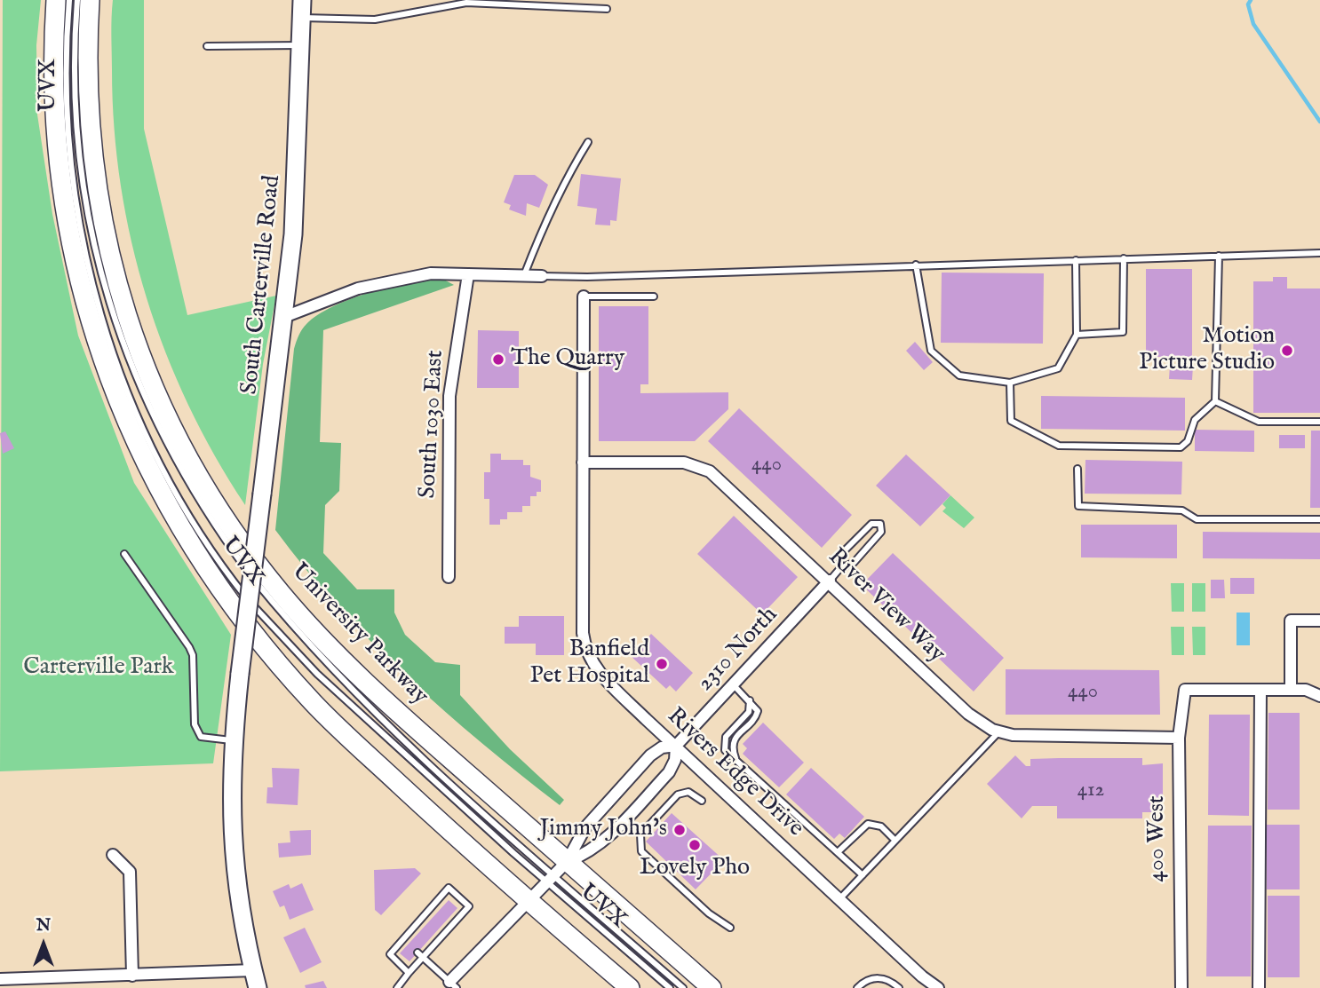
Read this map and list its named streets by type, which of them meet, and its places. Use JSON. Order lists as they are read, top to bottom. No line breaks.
{"streets":{"main road":["University Parkway"],"street":["South Carterville Road","South 1030 East","River View Way","2310 North","Rivers Edge Drive","400 West"],"lane":["UVX"]},"crossings":[["UVX","University Parkway"],["UVX","2310 North"],["River View Way","2310 North"],["River View Way","Rivers Edge Drive"],["River View Way","400 West"],["University Parkway","2310 North"],["2310 North","Rivers Edge Drive"]],"parks":["Carterville Park"],"places":["Motion Picture Studio","The Quarry","Banfield Pet Hospital","Jimmy John's","Lovely Pho"],"house_numbers":["440","440","412"],"north":"top"}
